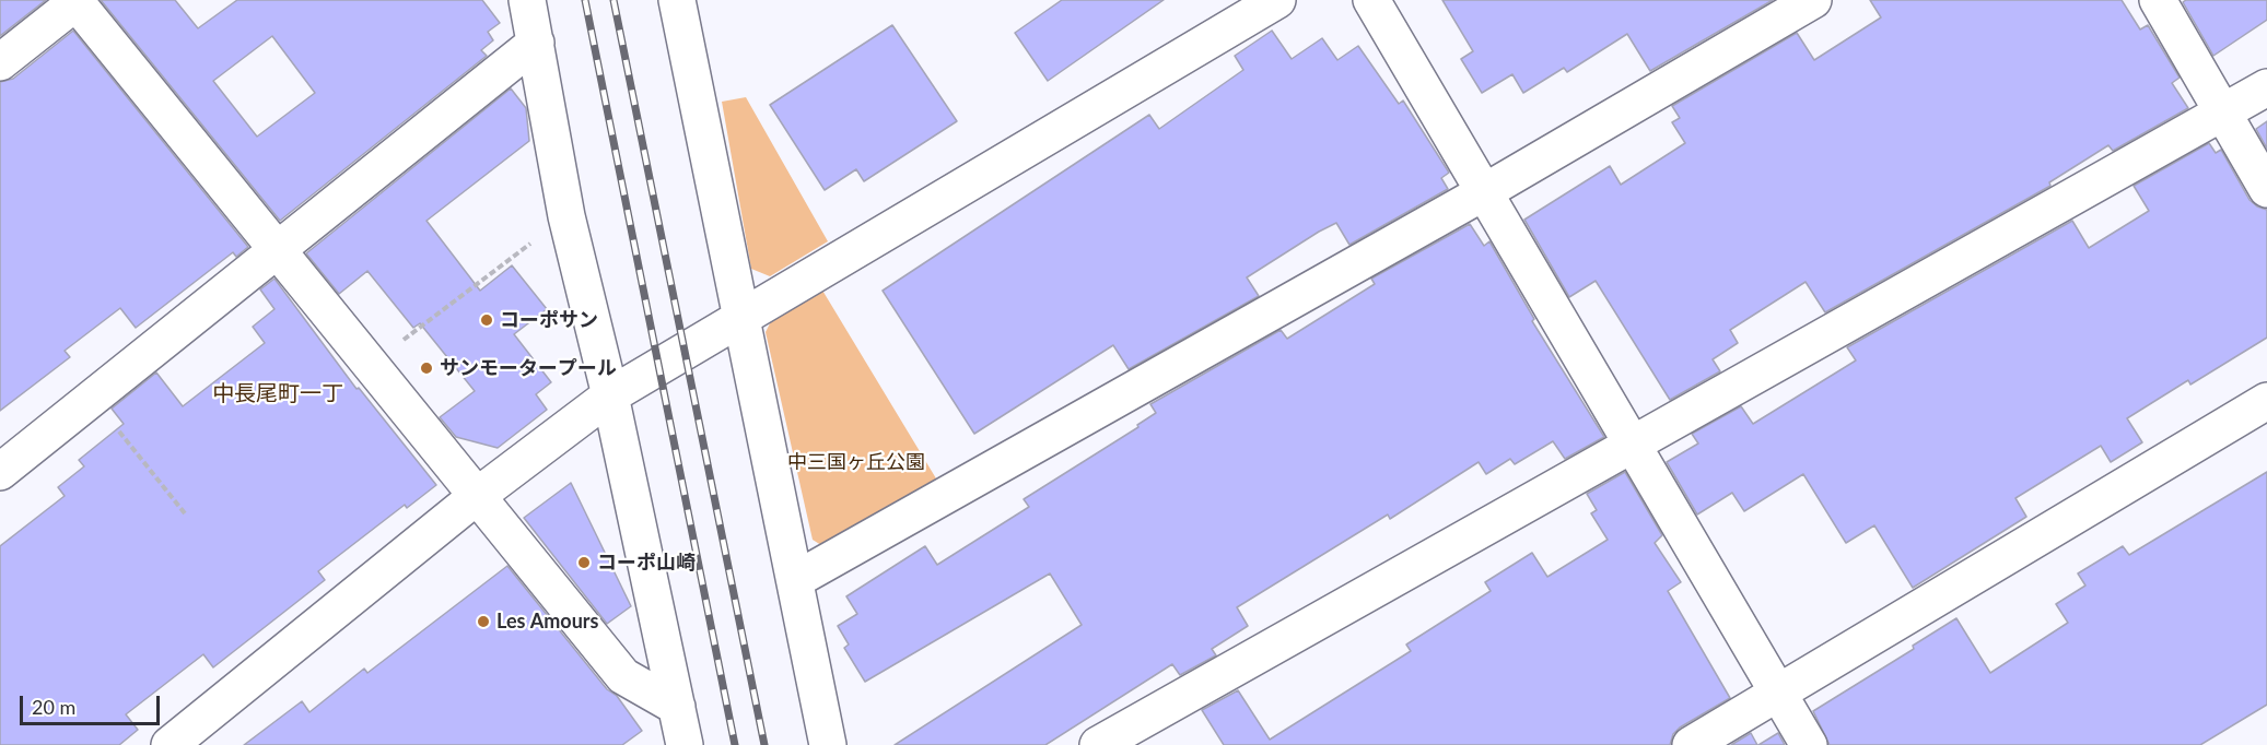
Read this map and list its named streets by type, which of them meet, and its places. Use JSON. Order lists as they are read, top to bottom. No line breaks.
{"districts":["中長尾町一丁"],"parks":["中三国ヶ丘公園"],"places":["コーポサン","サンモータープール","コーポ山崎","Les Amours"],"scale_bar":"20 m"}
